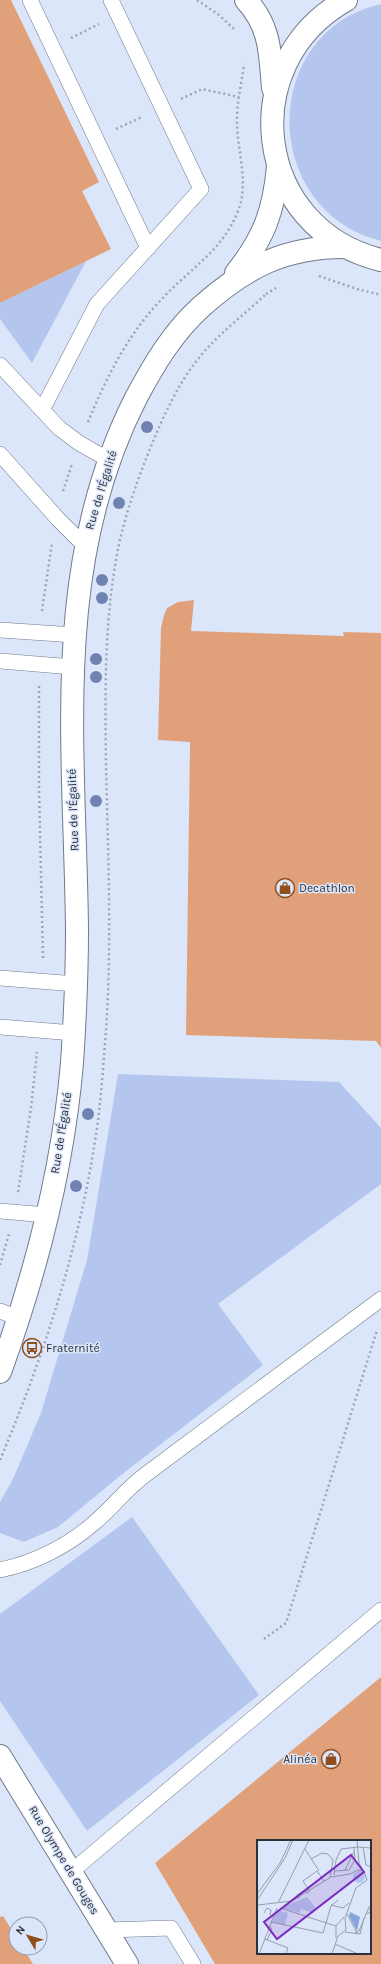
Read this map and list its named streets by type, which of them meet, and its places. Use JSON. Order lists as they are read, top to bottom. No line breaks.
{"streets":{"street":["Rue de l'Égalité","Rue Olympe de Gouges"]},"places":{"shop":["Decathlon","Alinéa"],"bus stop":["Fraternité"]},"north":"top left"}
